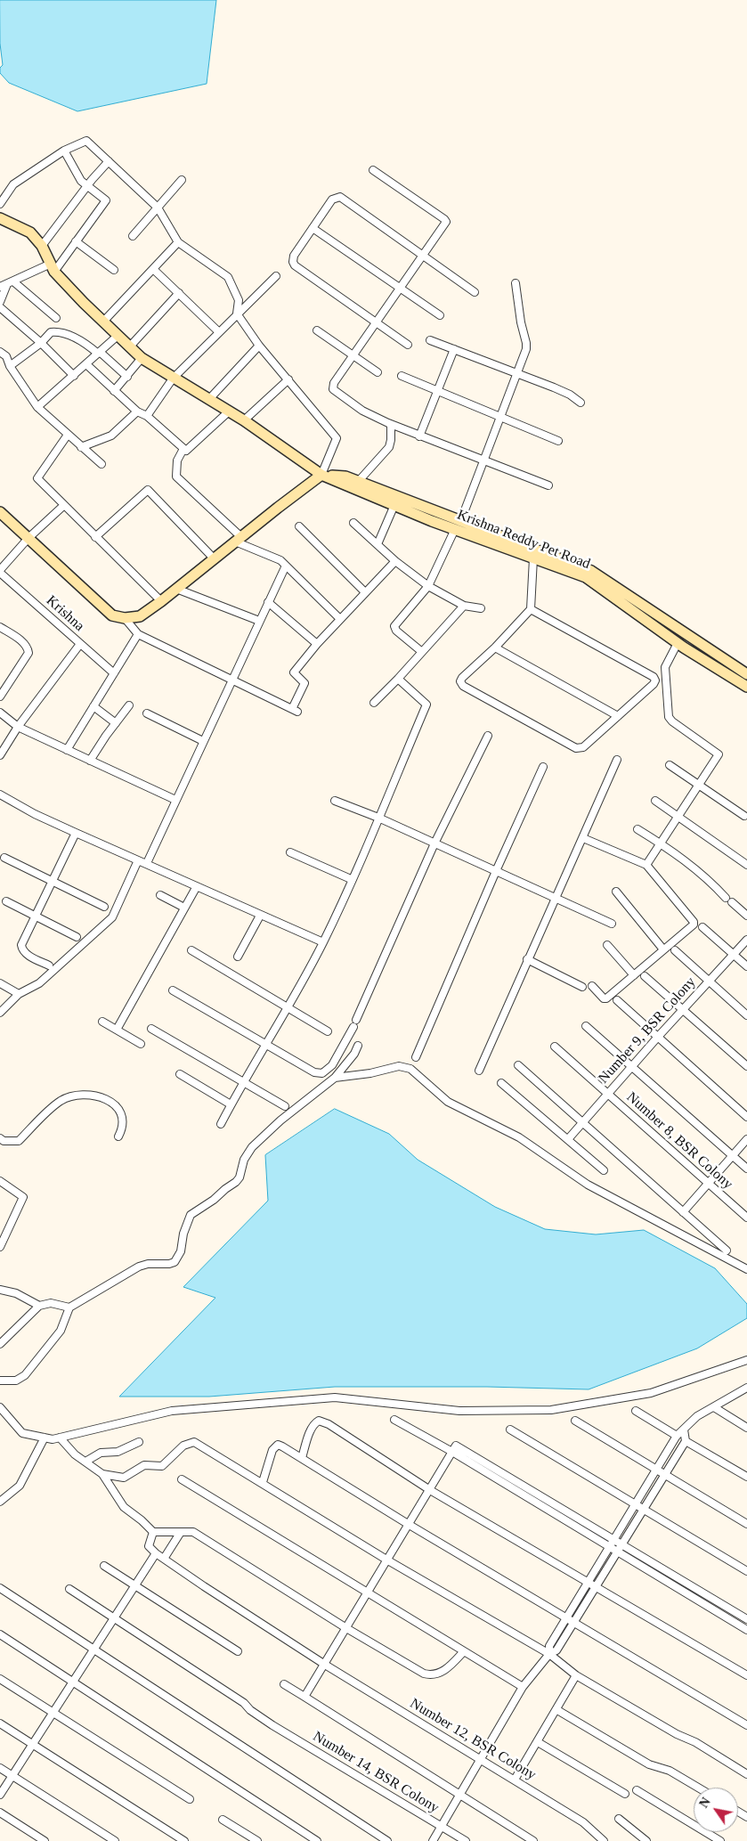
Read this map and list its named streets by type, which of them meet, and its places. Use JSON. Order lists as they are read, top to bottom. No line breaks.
{"streets":{"main road":["Krishna Reddy Pet Road"],"street":["Krishna","Number 9, BSR Colony","Number 8, BSR Colony","Number 12, BSR Colony","Number 14, BSR Colony"]},"crossings":[["Number 9, BSR Colony","Number 8, BSR Colony"]],"north":"top left"}
